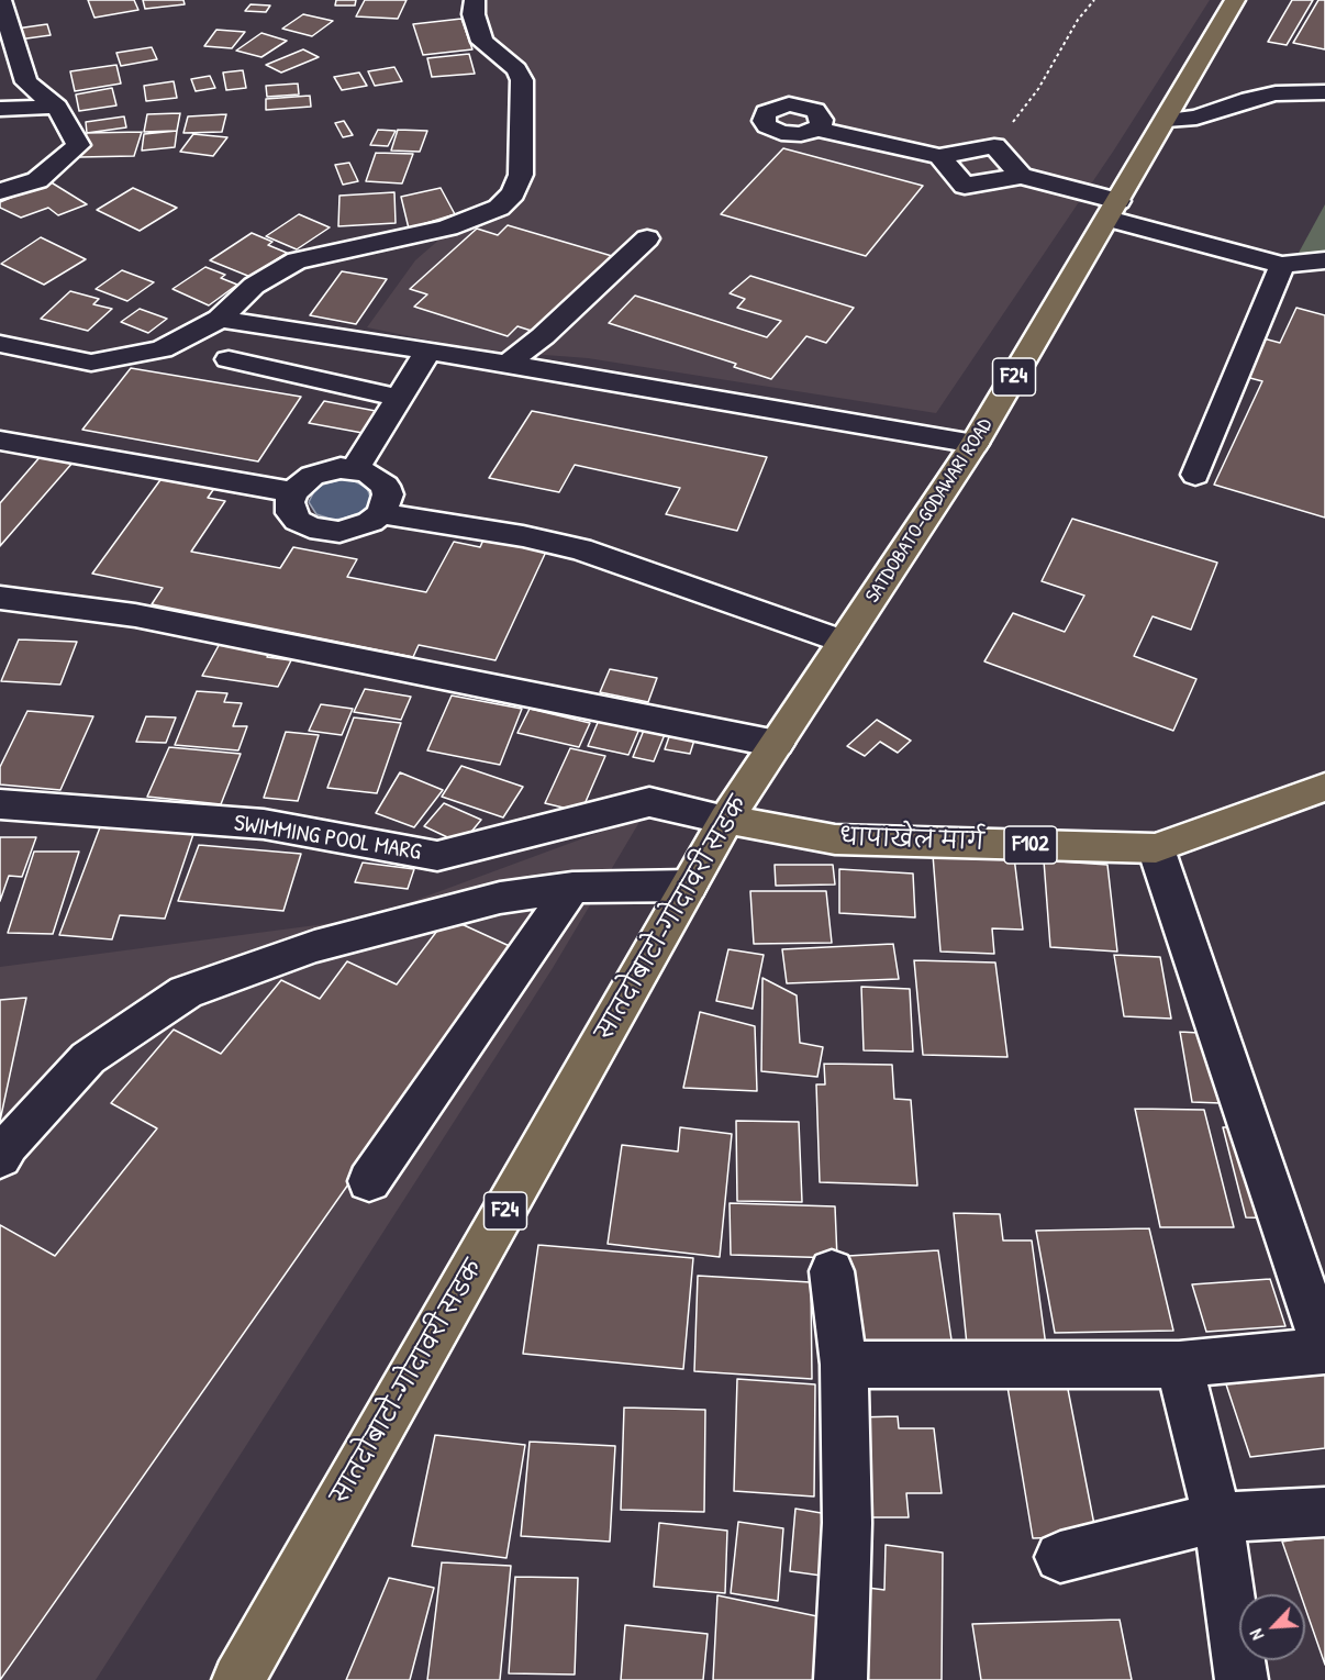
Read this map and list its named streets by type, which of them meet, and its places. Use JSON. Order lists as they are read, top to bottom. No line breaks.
{"streets":{"main road":["F24","SATDOBATO-GODAWARI ROAD","धापाखेल मार्ग","F102","सातदोबाटो-गोदावरी सडक"],"street":["SWIMMING POOL MARG"]},"crossings":[["SATDOBATO-GODAWARI ROAD","सातदोबाटो-गोदावरी सडक"],["SWIMMING POOL MARG","धापाखेल मार्ग"],["SWIMMING POOL MARG","सातदोबाटो-गोदावरी सडक"],["धापाखेल मार्ग","सातदोबाटो-गोदावरी सडक"]],"north":"bottom left"}
